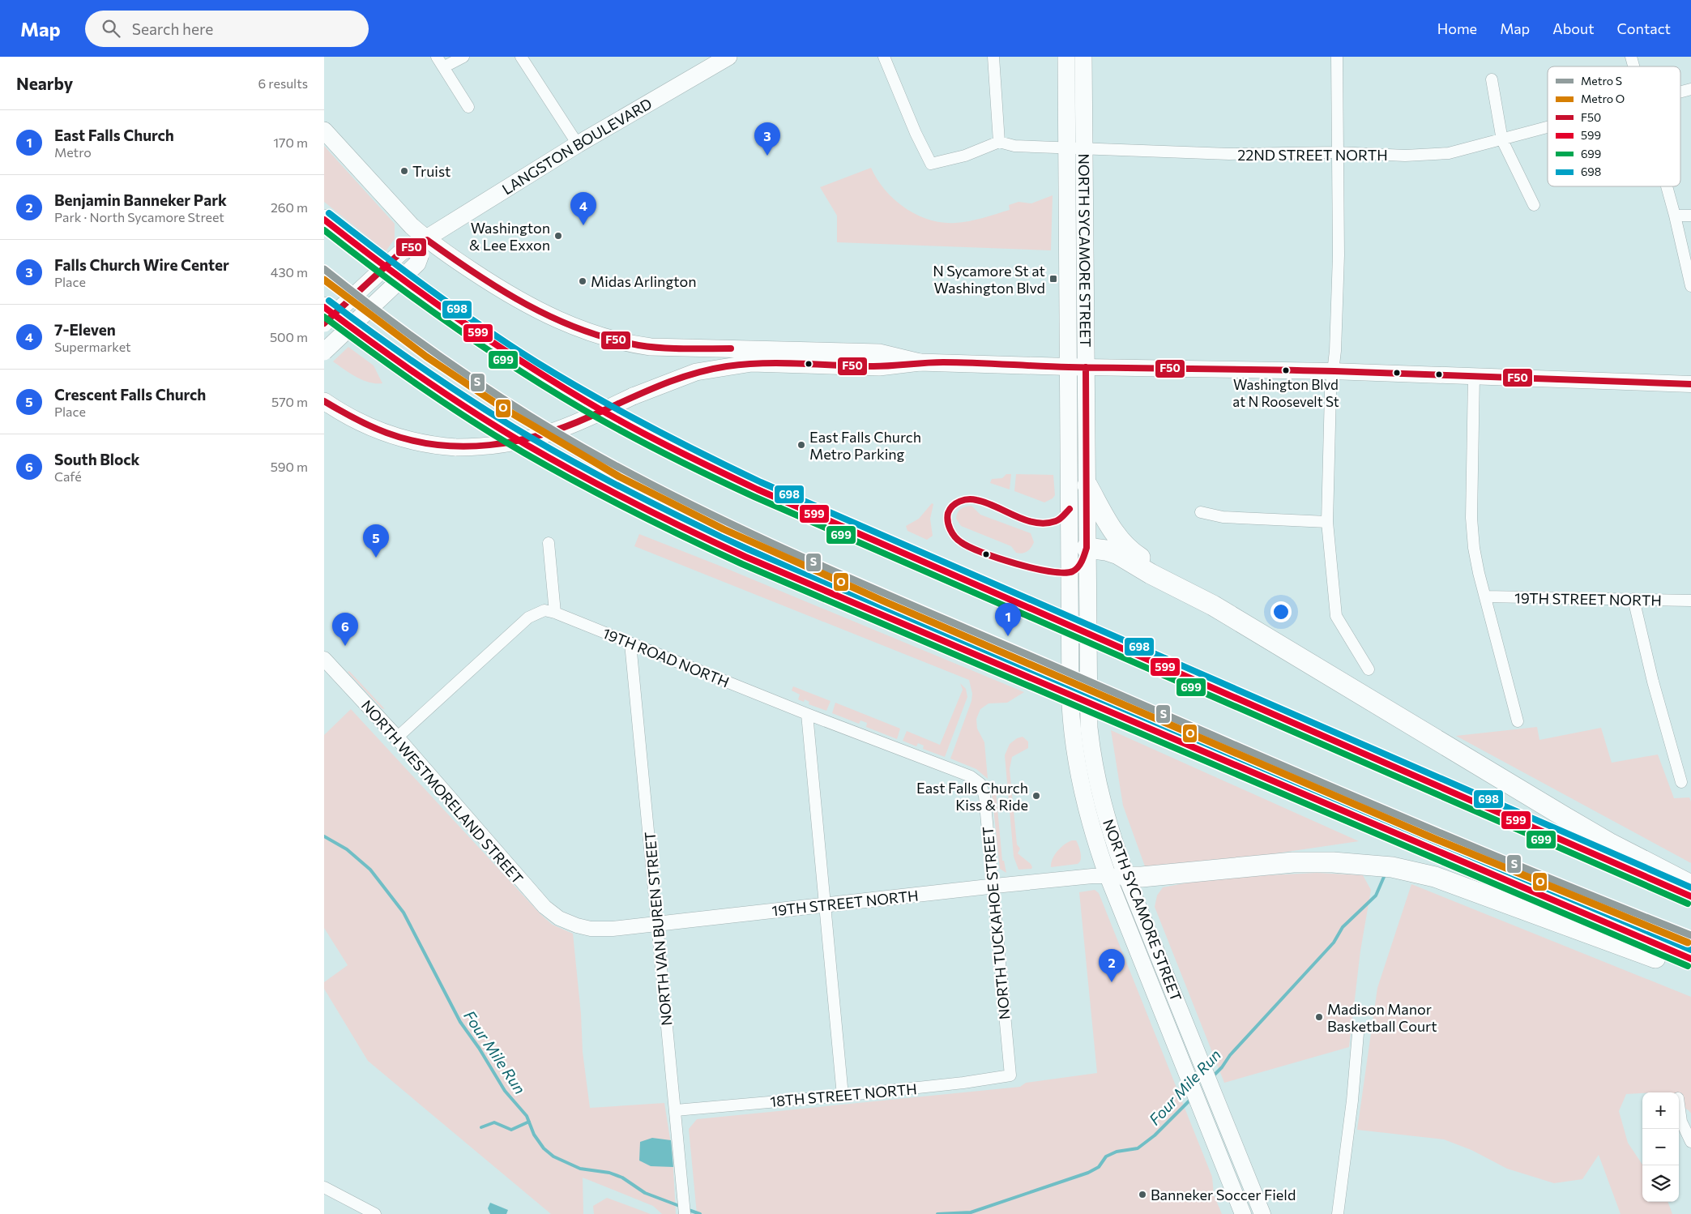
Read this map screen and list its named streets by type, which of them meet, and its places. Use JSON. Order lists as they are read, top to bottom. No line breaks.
{"streets":{"main road":["LANGSTON BOULEVARD","NORTH SYCAMORE STREET"],"street":["22ND STREET NORTH","19TH STREET NORTH","19TH ROAD NORTH","NORTH WESTMORELAND STREET","NORTH TUCKAHOE STREET","NORTH VAN BUREN STREET","18TH STREET NORTH"]},"crossings":[["22ND STREET NORTH","NORTH SYCAMORE STREET"],["NORTH SYCAMORE STREET","19TH STREET NORTH"],["19TH STREET NORTH","NORTH WESTMORELAND STREET"],["19TH STREET NORTH","NORTH TUCKAHOE STREET"],["19TH STREET NORTH","NORTH VAN BUREN STREET"],["19TH ROAD NORTH","NORTH WESTMORELAND STREET"],["19TH ROAD NORTH","NORTH TUCKAHOE STREET"],["19TH ROAD NORTH","NORTH VAN BUREN STREET"],["NORTH TUCKAHOE STREET","18TH STREET NORTH"],["NORTH VAN BUREN STREET","18TH STREET NORTH"]],"water":["Four Mile Run"],"places":{"other":["Truist","Washington & Lee Exxon","Midas Arlington","Washington Blvd at N Roosevelt St","East Falls Church Metro Parking","East Falls Church Kiss & Ride","Madison Manor Basketball Court","Banneker Soccer Field"],"transit":["N Sycamore St at Washington Blvd"]},"lines":["transit line 698","transit line 599","transit line 699","transit line F50","metro line S","metro line O"],"legend":["Metro S","Metro O","F50","599","699","698"],"page":{"header":"Map","search":"Search here","nav":["Home","Map","About","Contact"],"heading":["Nearby","6 results"],"list":[{"mark":"1","name":"East Falls Church","note":"Metro","value":"170 m"},{"mark":"2","name":"Benjamin Banneker Park","note":"Park · North Sycamore Street","value":"260 m"},{"mark":"3","name":"Falls Church Wire Center","note":"Place","value":"430 m"},{"mark":"4","name":"7-Eleven","note":"Supermarket","value":"500 m"},{"mark":"5","name":"Crescent Falls Church","note":"Place","value":"570 m"},{"mark":"6","name":"South Block","note":"Café","value":"590 m"}],"pins":["3","4","5","1","6","2"],"map_buttons":["+","−"]}}
